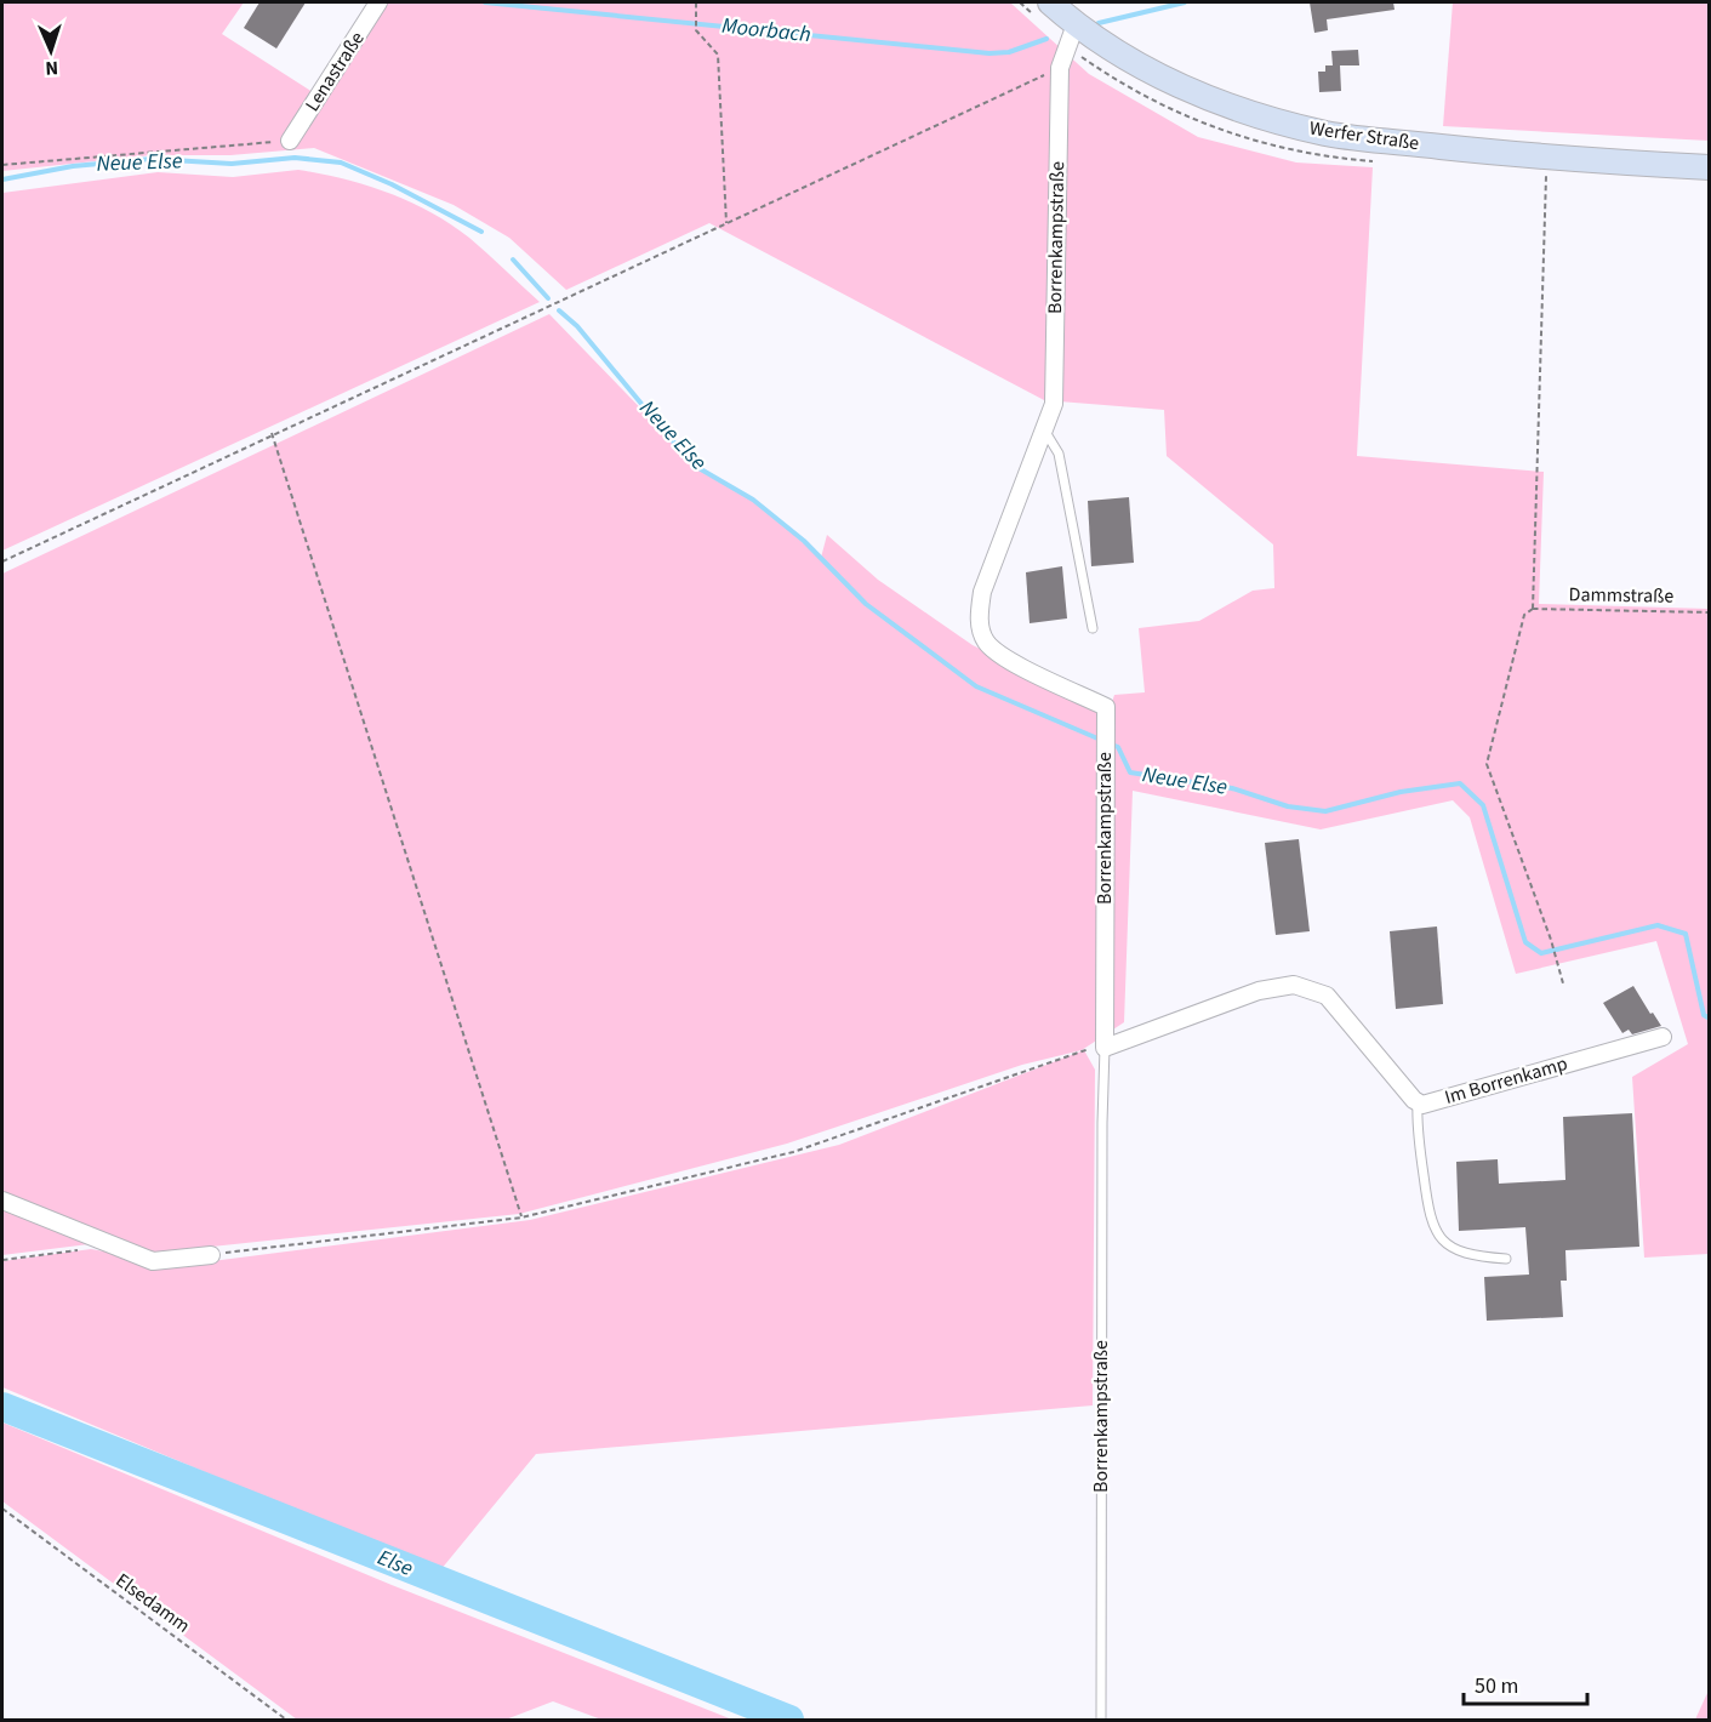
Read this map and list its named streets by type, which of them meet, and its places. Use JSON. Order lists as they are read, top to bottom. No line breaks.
{"streets":{"street":["Lenastraße","Werfer Straße","Borrenkampstraße","Im Borrenkamp"],"path":["Dammstraße","Elsedamm"]},"crossings":[["Werfer Straße","Borrenkampstraße"],["Borrenkampstraße","Im Borrenkamp"]],"water":["Moorbach","Neue Else","Else"],"scale_bar":"50 m","north":"bottom"}
